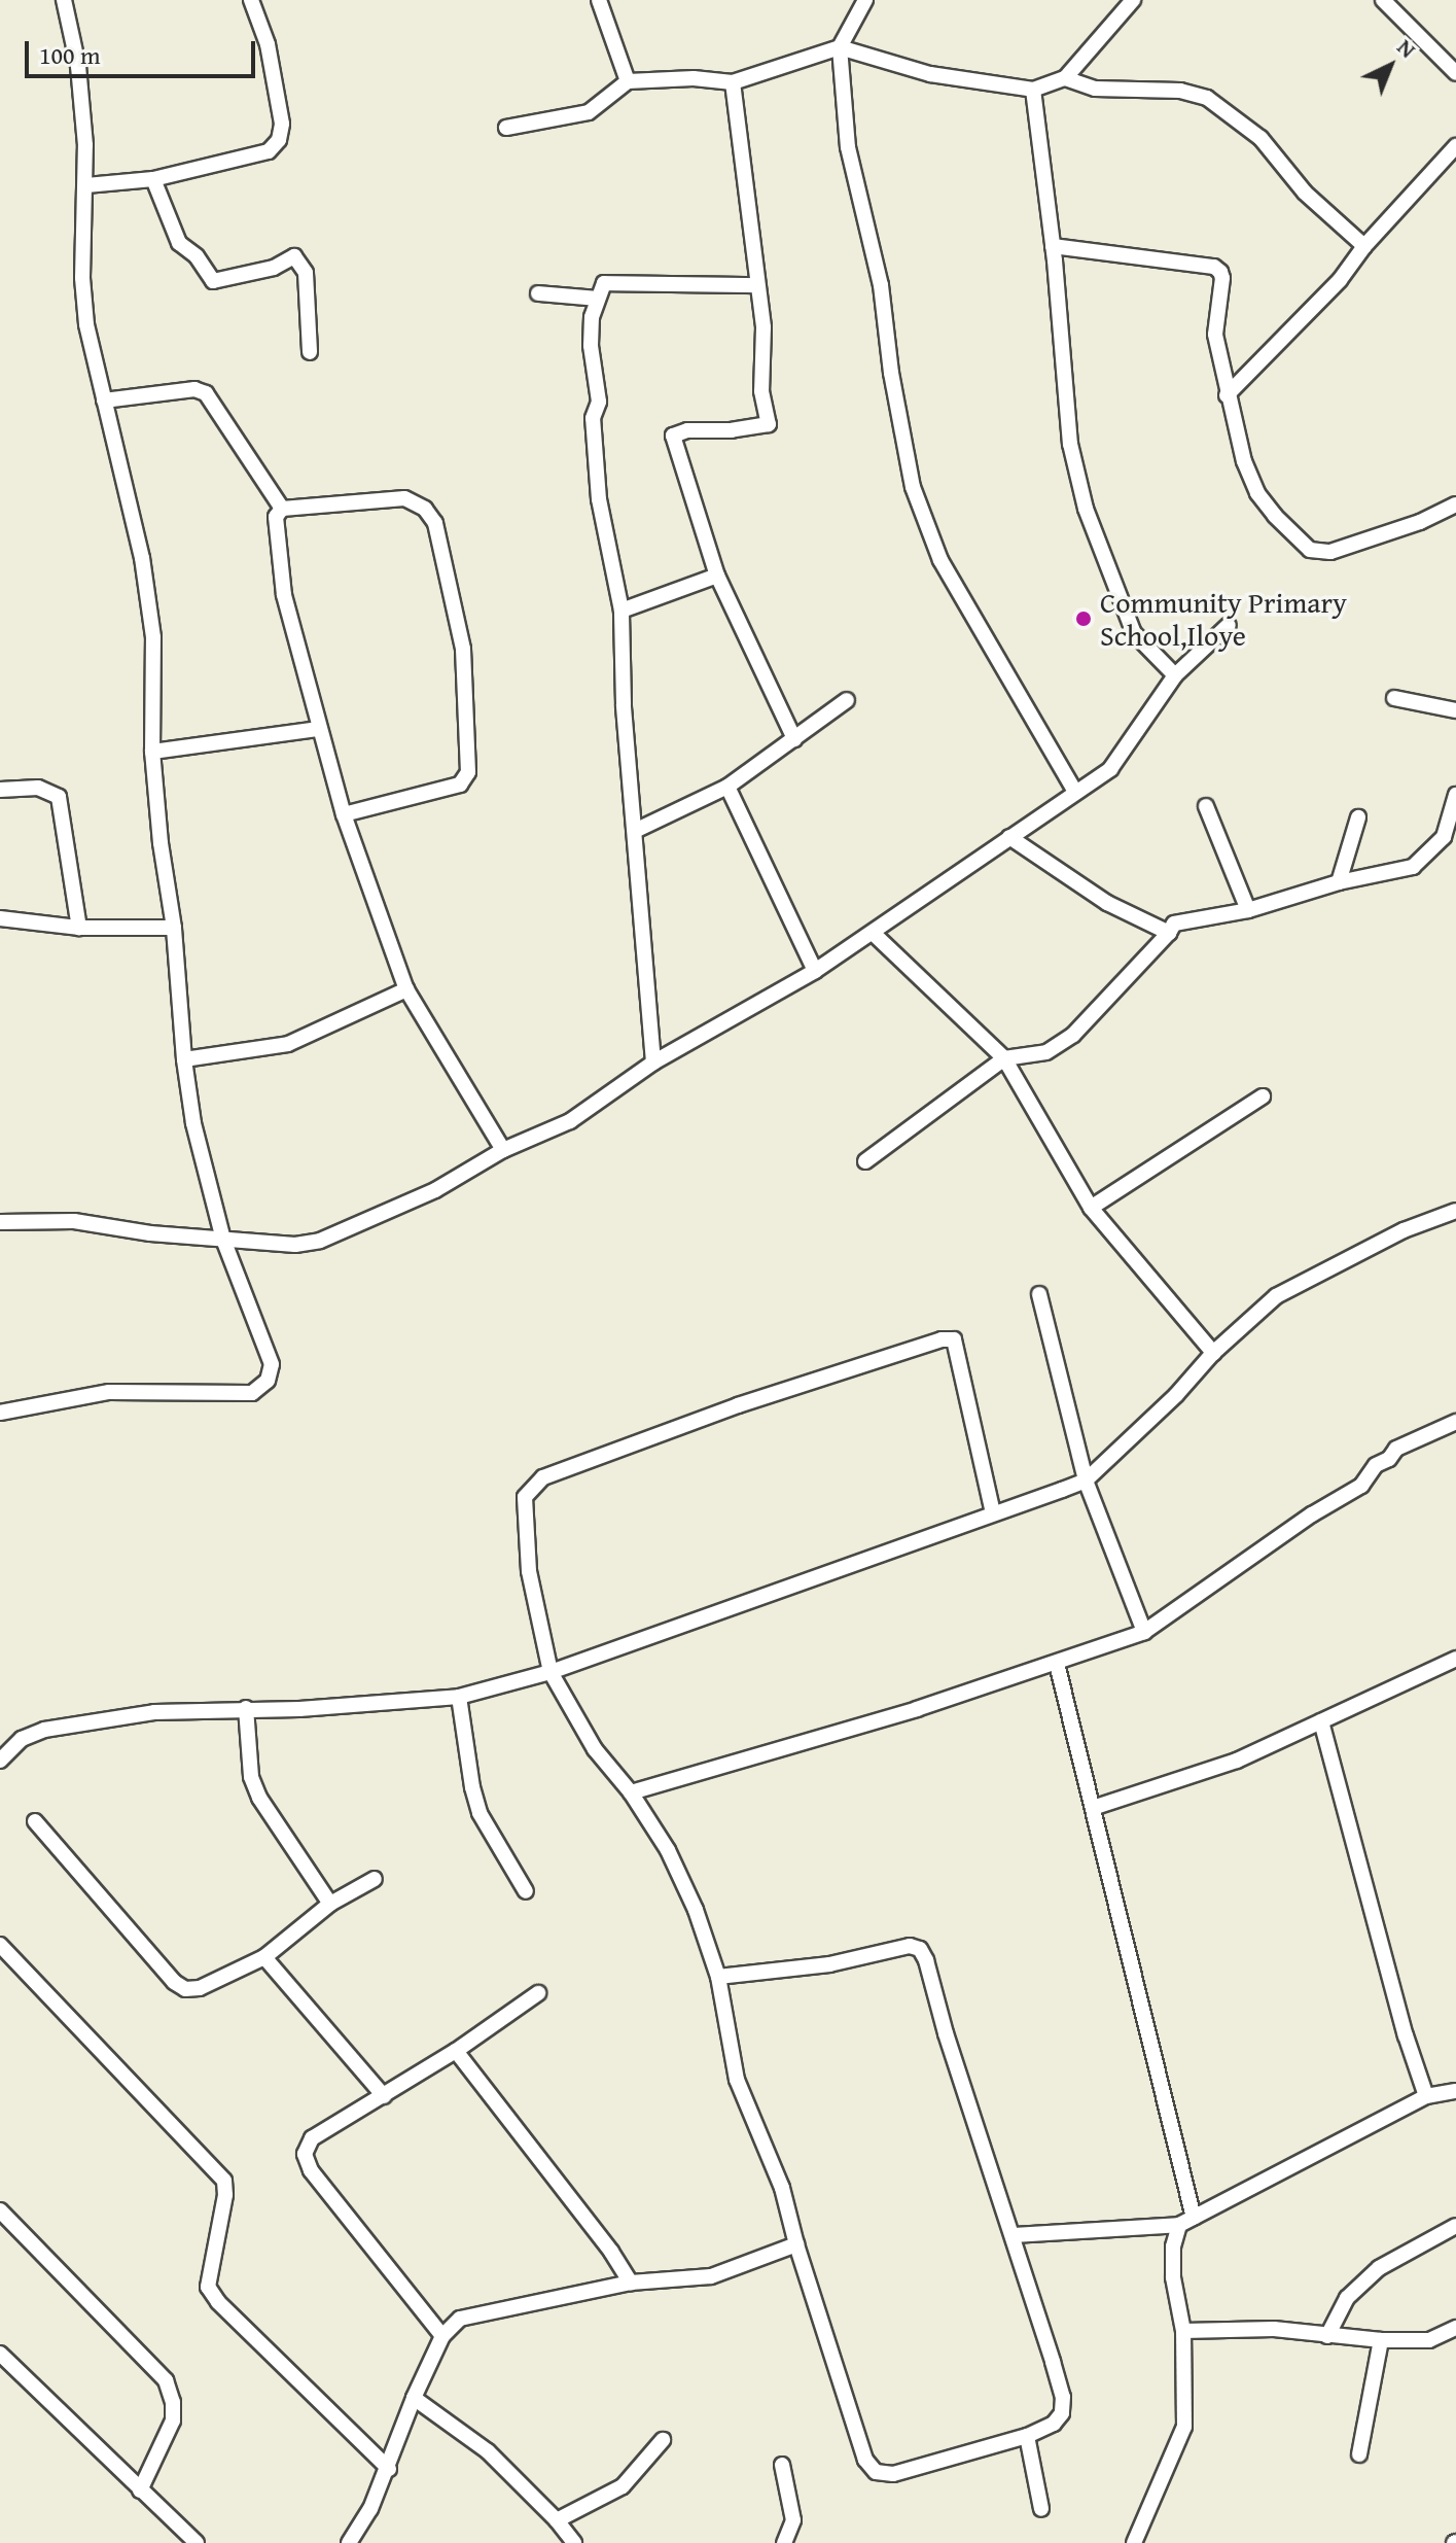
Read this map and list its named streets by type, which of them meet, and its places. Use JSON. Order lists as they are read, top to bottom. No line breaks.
{"places":["Community Primary School,Iloye"],"scale_bar":"100 m","north":"top right"}
